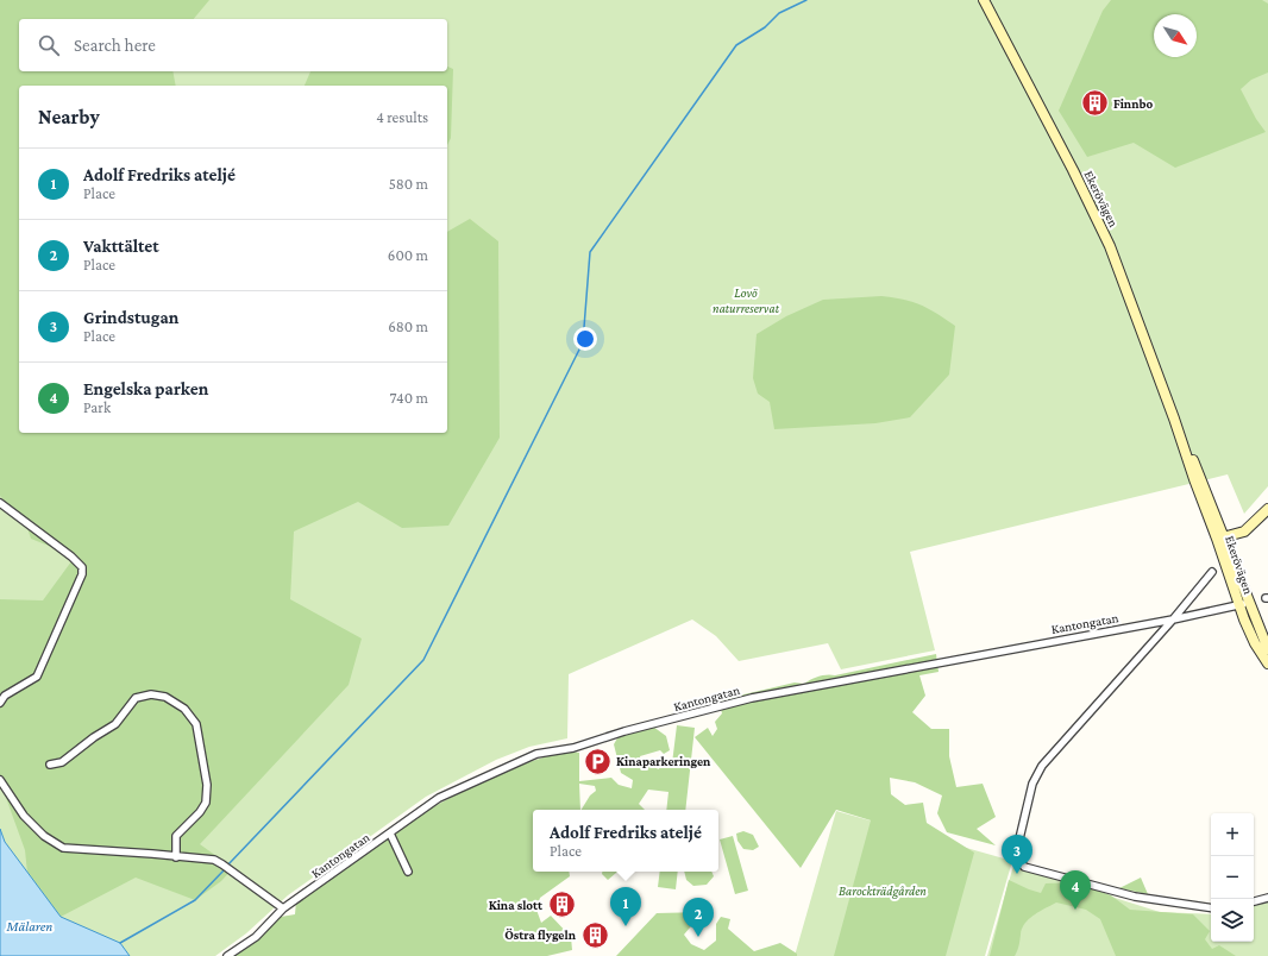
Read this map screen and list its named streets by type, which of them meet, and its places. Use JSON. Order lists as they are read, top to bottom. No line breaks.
{"streets":{"main road":["Ekerövägen"],"street":["Kantongatan"]},"crossings":[["Ekerövägen","Kantongatan"]],"water":["Mälaren"],"parks":["Lovö naturreservat","Barockträdgården"],"places":{"building":["Finnbo","Kina slott","Östra flygeln"],"parking":["Kinaparkeringen"]},"north":"bottom right","page":{"search":"Search here","heading":["Nearby","4 results"],"list":[{"mark":"1","name":"Adolf Fredriks ateljé","note":"Place","value":"580 m"},{"mark":"2","name":"Vakttältet","note":"Place","value":"600 m"},{"mark":"3","name":"Grindstugan","note":"Place","value":"680 m"},{"mark":"4","name":"Engelska parken","note":"Park","value":"740 m"}],"popup":["Adolf Fredriks ateljé","Place"],"map_buttons":["+","−"],"pins":["3","4","1","2"]}}
